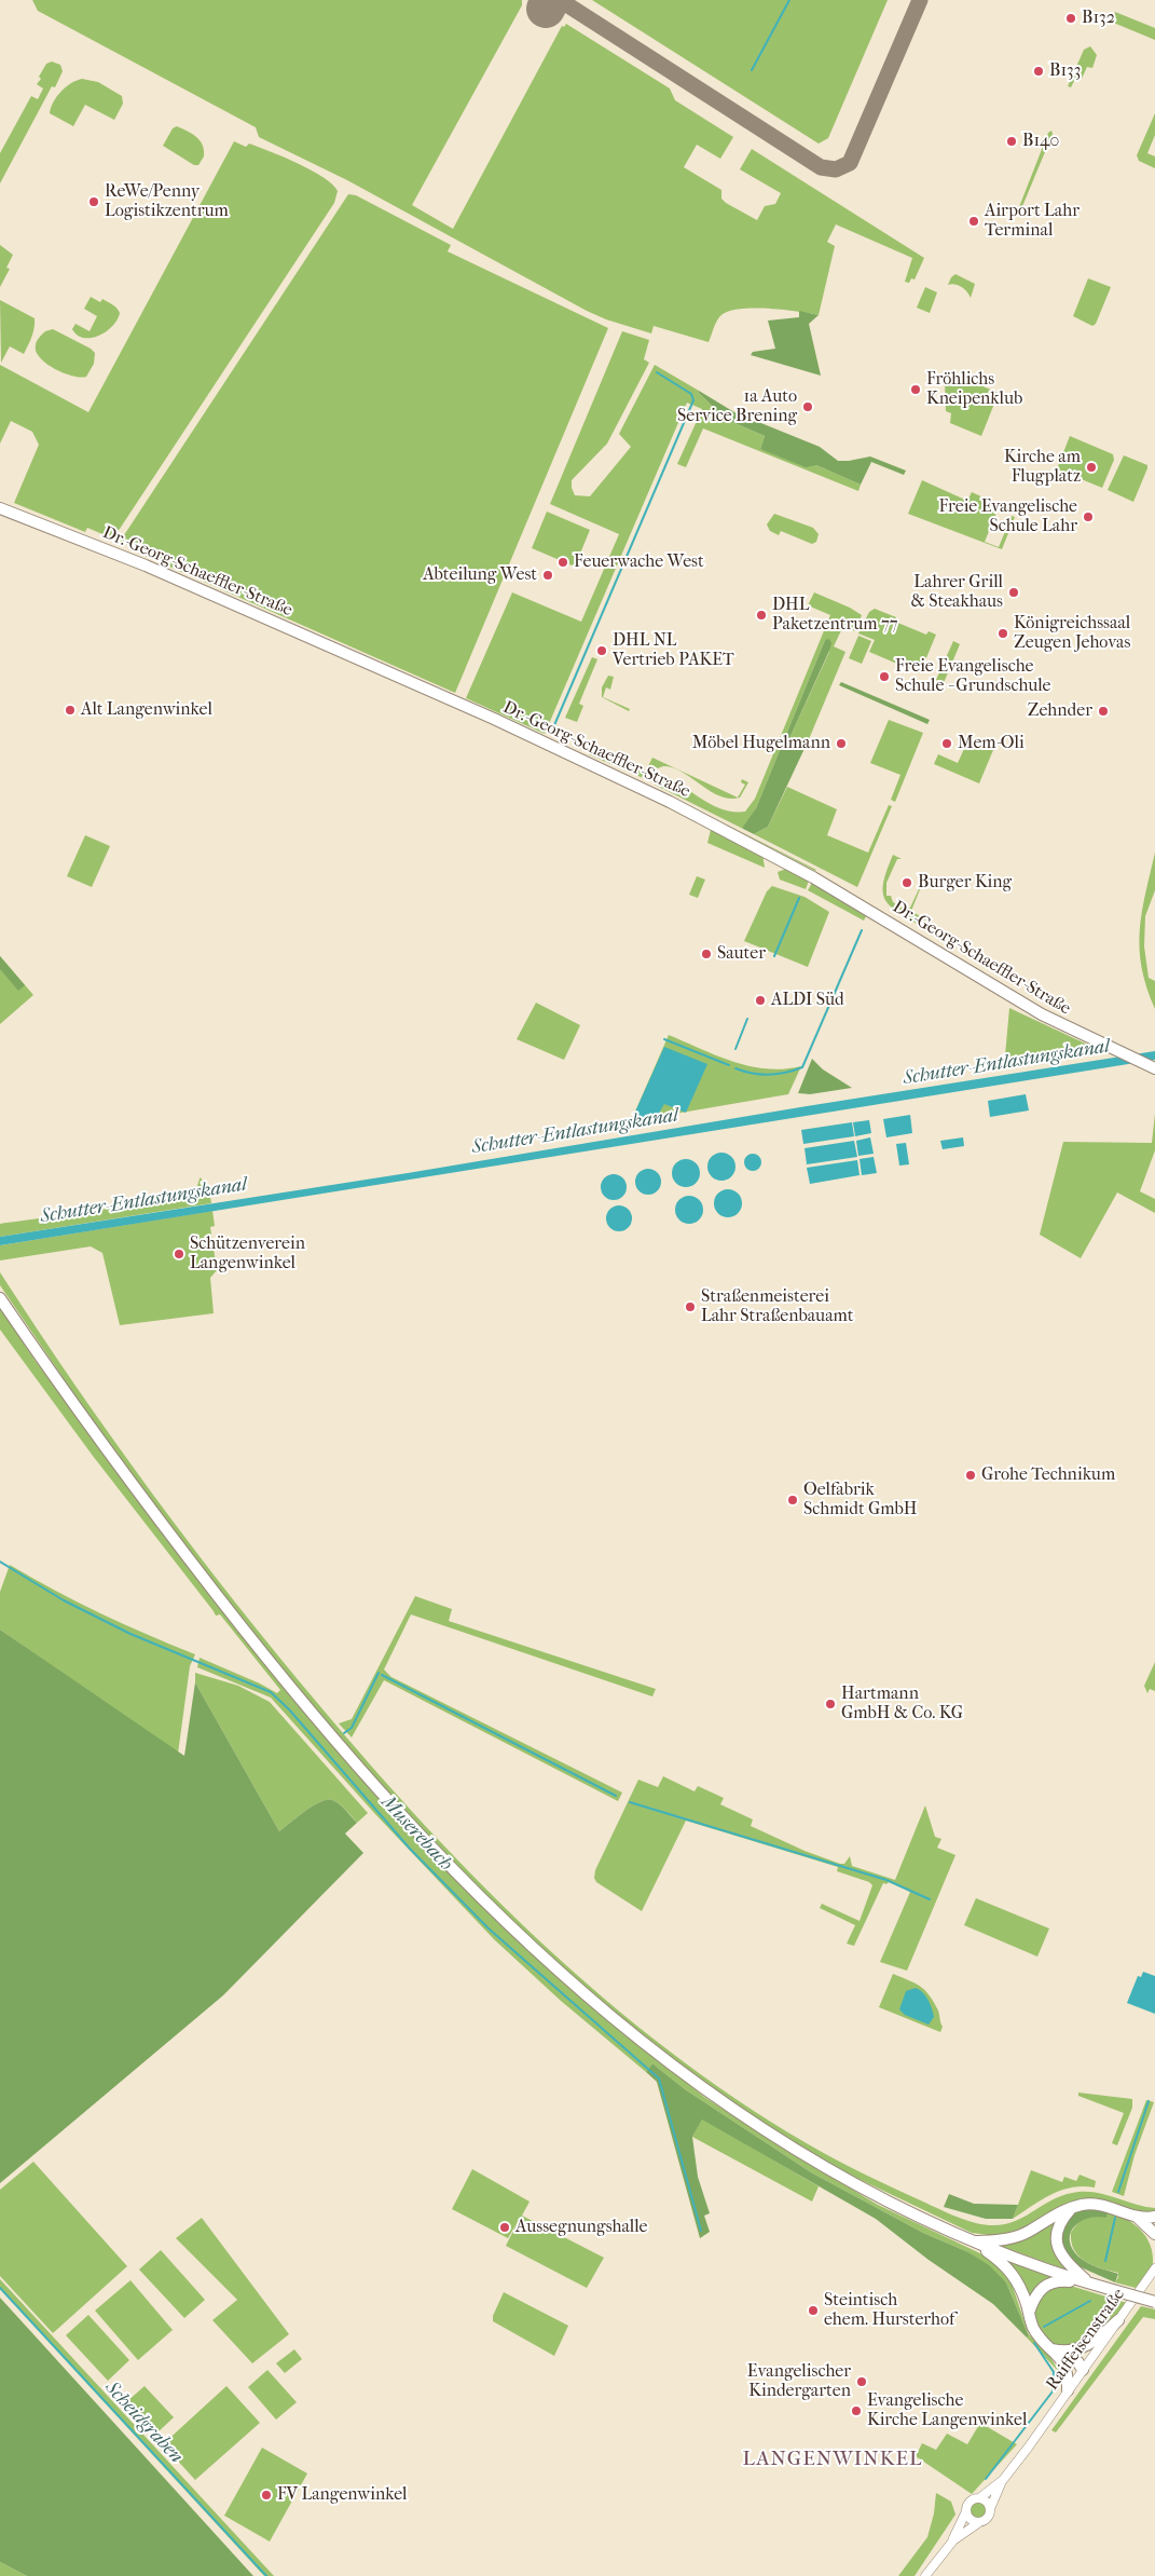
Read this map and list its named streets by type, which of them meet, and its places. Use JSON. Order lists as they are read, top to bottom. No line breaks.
{"streets":{"main road":["Dr.-Georg-Schaeffler-Straße"],"street":["Raiffeisenstraße"]},"districts":["LANGENWINKEL"],"water":["Schutter-Entlastungskanal","Muserebach","Scheidgraben"],"places":["B132","B133","B140","ReWe/Penny Logistikzentrum","Airport Lahr Terminal","Fröhlichs Kneipenklub","1a Auto Service Brening","Kirche am Flugplatz","Freie Evangelische Schule Lahr","Feuerwache West","Abteilung West","Lahrer Grill & Steakhaus","DHL Paketzentrum 77","Königreichssaal Zeugen Jehovas","DHL NL Vertrieb PAKET","Freie Evangelische Schule - Grundschule","Alt Langenwinkel","Zehnder","Möbel Hugelmann","Mem-Oli","Burger King","Sauter","ALDI Süd","Schützenverein Langenwinkel","Straßenmeisterei Lahr Straßenbauamt","Grohe Technikum","Oelfabrik Schmidt GmbH","Hartmann GmbH & Co. KG","Aussegnungshalle","Steintisch ehem. Hursterhof","Evangelischer Kindergarten","Evangelische Kirche Langenwinkel","FV Langenwinkel"]}
